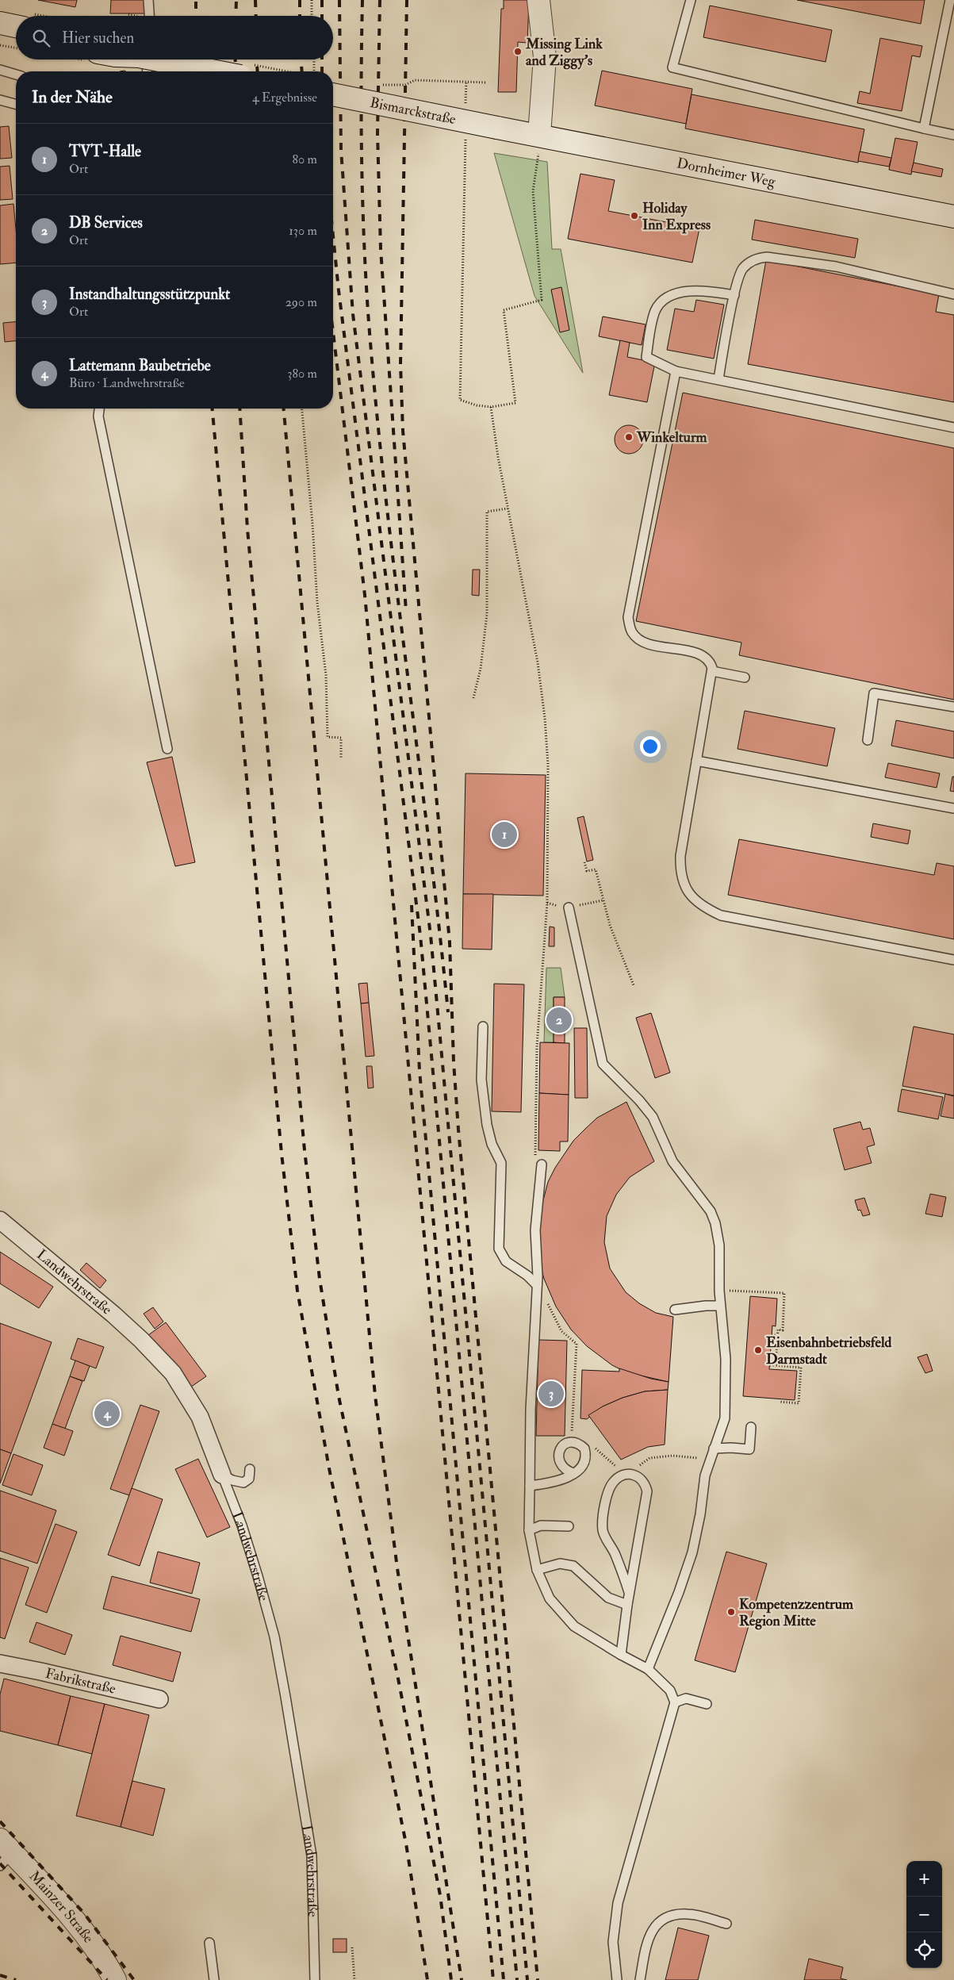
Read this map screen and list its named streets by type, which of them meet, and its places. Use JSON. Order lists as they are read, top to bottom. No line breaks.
{"streets":{"main road":["Bismarckstraße","Dornheimer Weg","Mainzer Straße"],"street":["Landwehrstraße","Fabrikstraße"]},"crossings":[["Bismarckstraße","Dornheimer Weg"]],"places":["Missing Link and Ziggy's","Holiday Inn Express","Winkelturm","Eisenbahnbetriebsfeld Darmstadt","Kompetenzzentrum Region Mitte"],"page":{"search":"Hier suchen","heading":["In der Nähe","4 Ergebnisse"],"list":[{"mark":"1","name":"TVT-Halle","note":"Ort","value":"80 m"},{"mark":"2","name":"DB Services","note":"Ort","value":"130 m"},{"mark":"3","name":"Instandhaltungsstützpunkt","note":"Ort","value":"290 m"},{"mark":"4","name":"Lattemann Baubetriebe","note":"Büro · Landwehrstraße","value":"380 m"}],"pins":["1","2","3","4"],"map_buttons":["+","−"]}}
